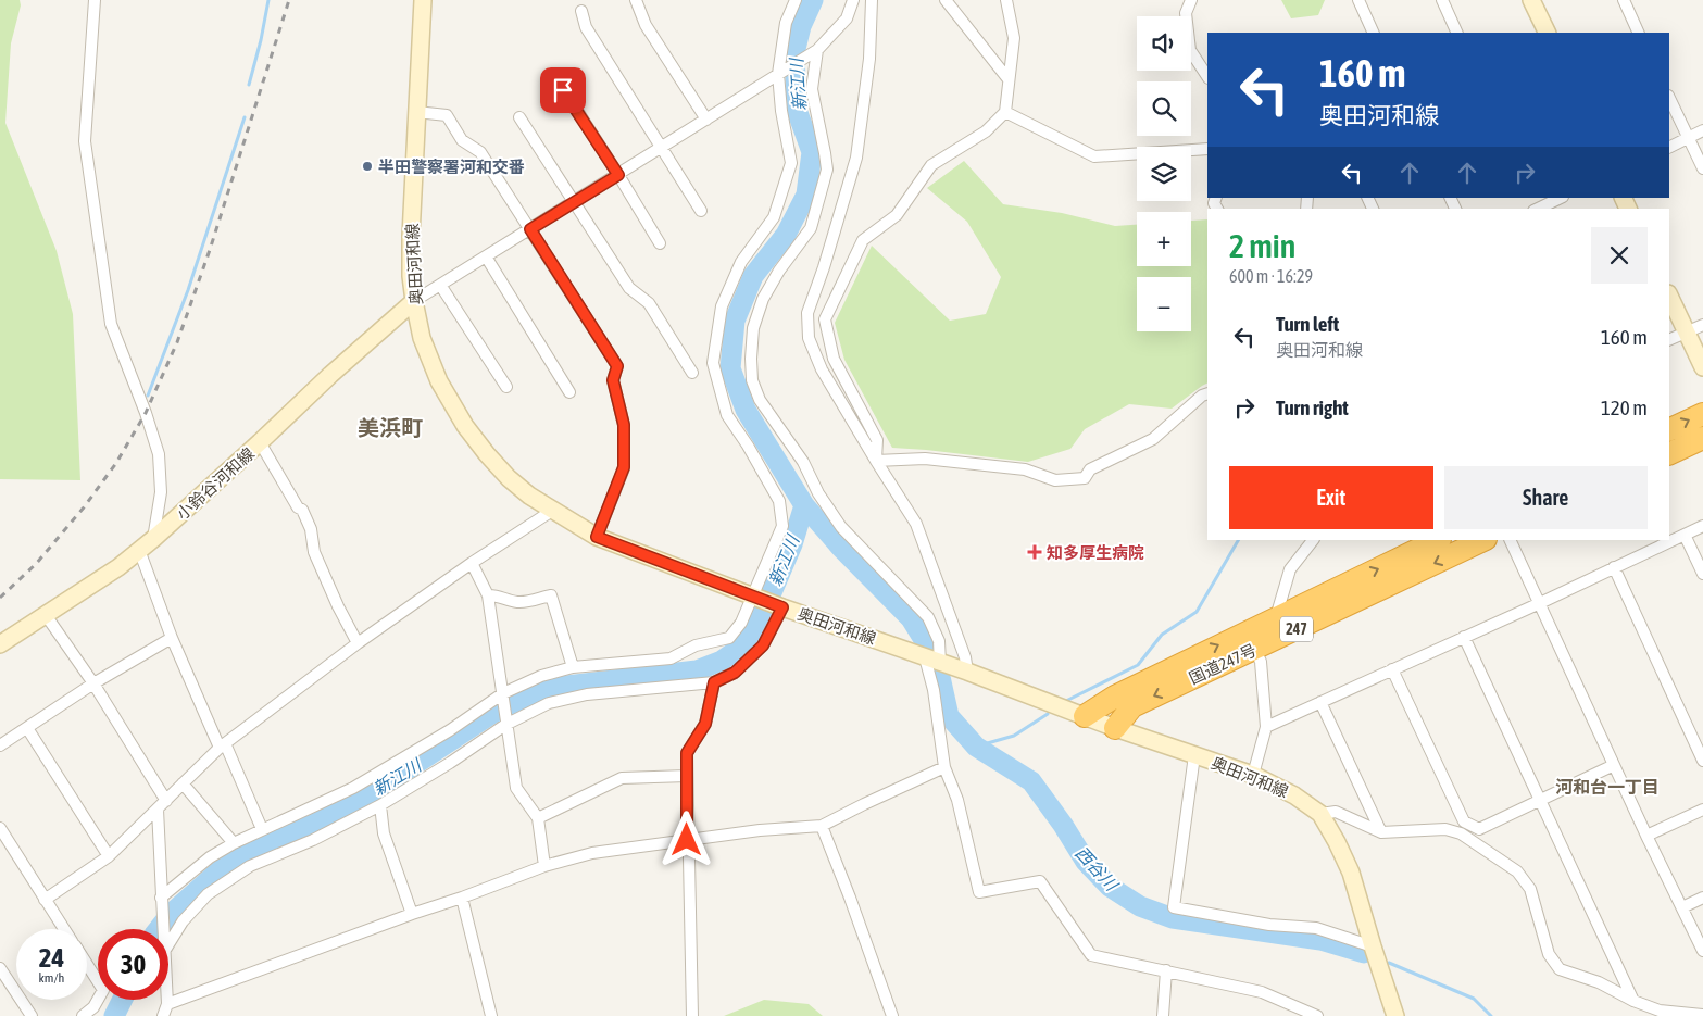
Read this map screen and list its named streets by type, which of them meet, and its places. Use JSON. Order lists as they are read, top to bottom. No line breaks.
{"streets":{"highway":["247","国道247号"],"main road":["奥田河和線","小鈴谷河和線"]},"crossings":[["奥田河和線","小鈴谷河和線"],["奥田河和線","国道247号"]],"districts":["美浜町","河和台一丁目"],"water":["新江川","西谷川"],"places":{"other":["半田警察署河和交番"],"health":["知多厚生病院"]},"page":{"map_buttons":["+","−"],"turn":["160 m","奥田河和線"],"heading":["2 min","600 m · 16:29"],"list":[{"name":"Turn left","note":"奥田河和線","value":"160 m"},{"name":"Turn right","value":"120 m"}],"buttons":["Exit","Share"],"speed":"24 km/h","limit":"30"}}
